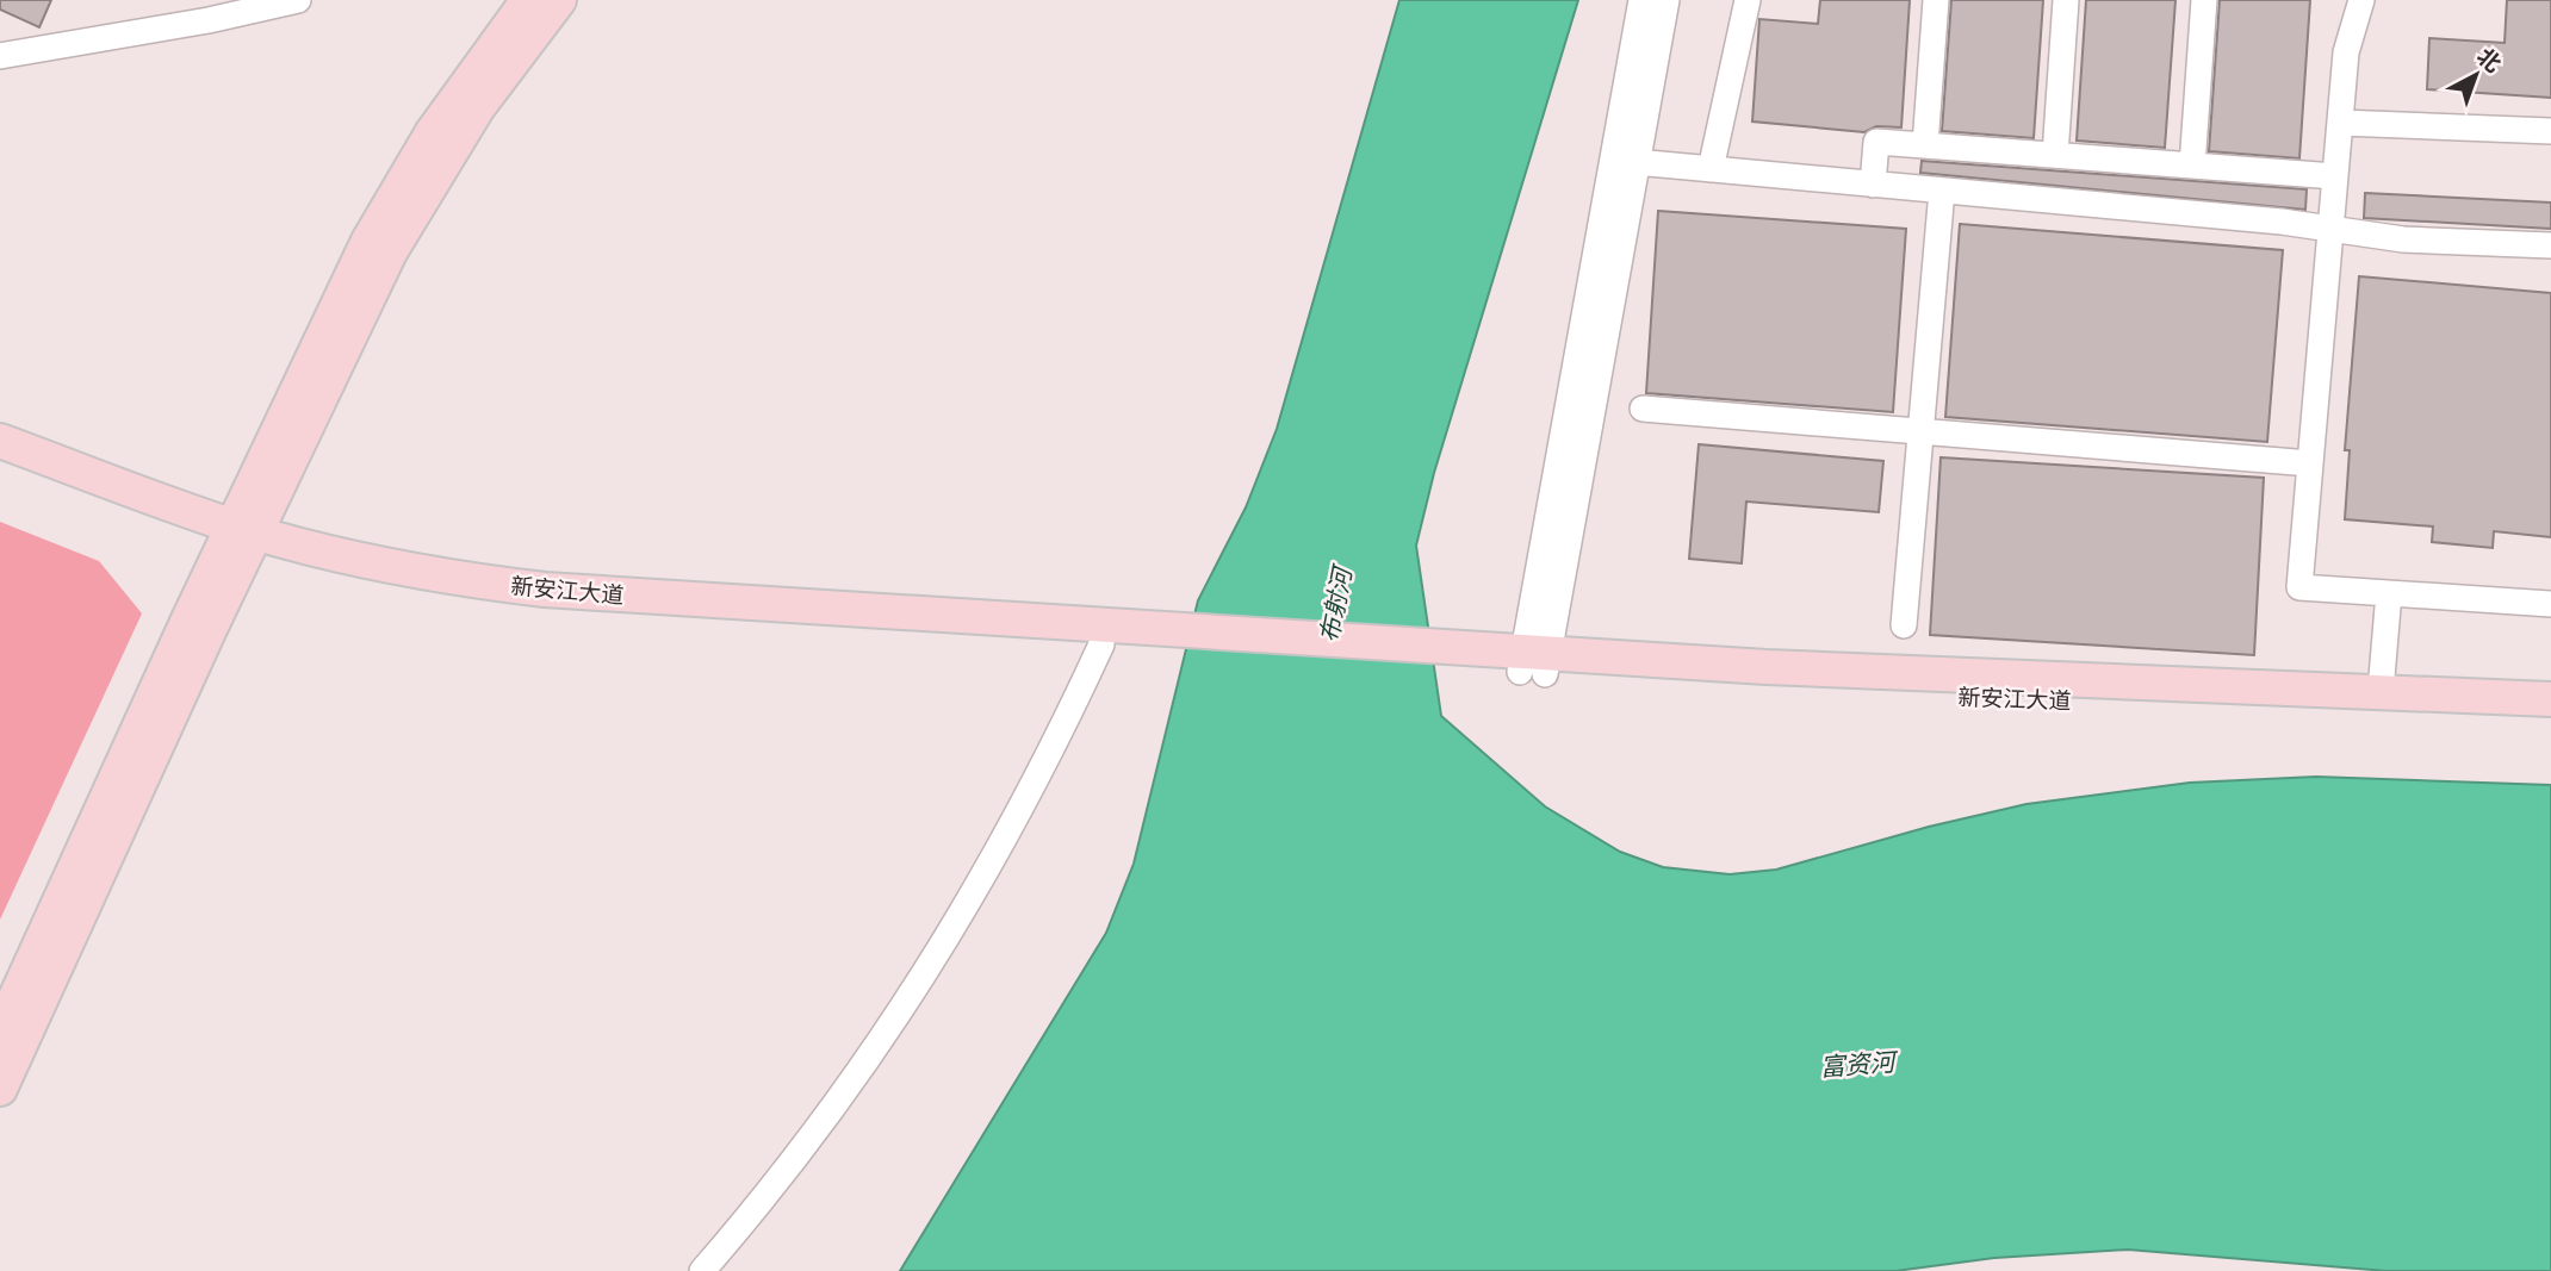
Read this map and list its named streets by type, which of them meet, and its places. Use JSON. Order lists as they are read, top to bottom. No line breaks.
{"streets":{"main road":["新安江大道"]},"water":["布射河","富资河"],"north":"top right"}
